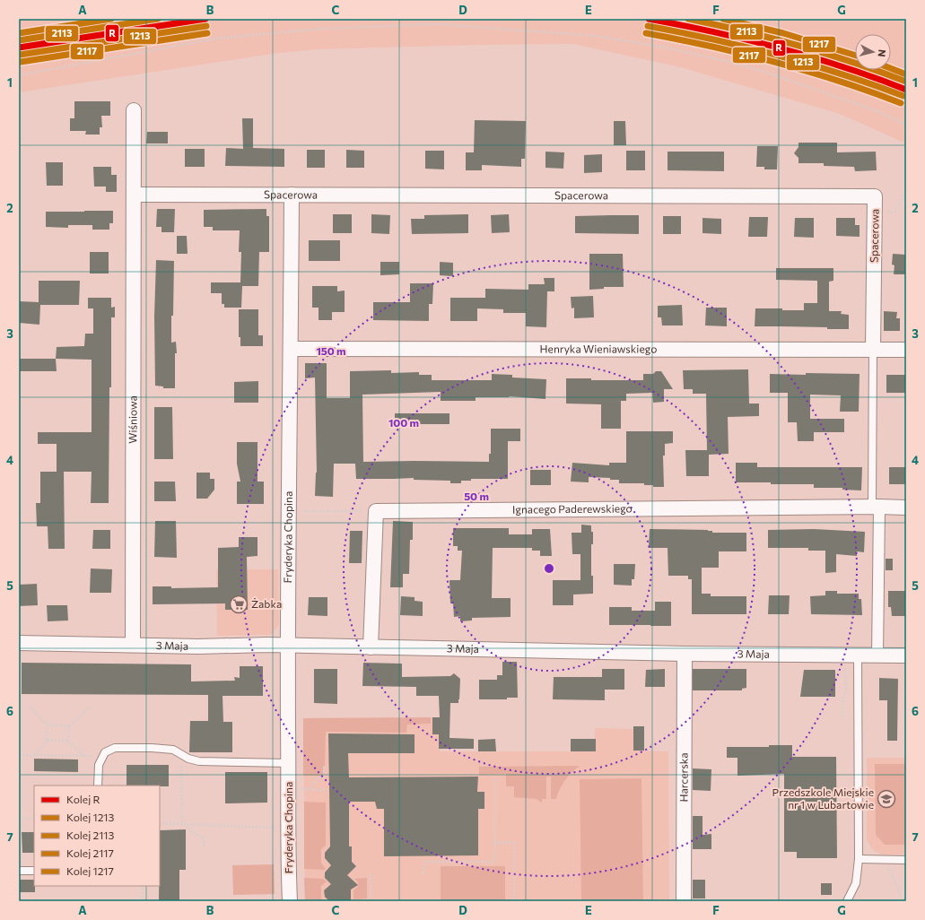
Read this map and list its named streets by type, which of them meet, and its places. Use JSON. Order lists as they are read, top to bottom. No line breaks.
{"streets":{"street":["Spacerowa","Henryka Wieniawskiego","Wiśniowa","Ignacego Paderewskiego","Fryderyka Chopina","3 Maja","Harcerska"]},"crossings":[["Spacerowa","Henryka Wieniawskiego"],["Spacerowa","Wiśniowa"],["Spacerowa","Fryderyka Chopina"],["Henryka Wieniawskiego","Fryderyka Chopina"],["Wiśniowa","3 Maja"],["Fryderyka Chopina","3 Maja"],["3 Maja","Harcerska"]],"places":{"supermarket":["Żabka"],"school or university":["Przedszkole Miejskie nr 1 w Lubartowie"]},"lines":["rail line R","rail line 2113","rail line 1217","rail line 1213","rail line 2117"],"legend":["Kolej R","Kolej 1213","Kolej 2113","Kolej 2117","Kolej 1217"],"north":"right","grid":{"columns":["A","B","C","D","E","F","G"],"rows":["1","2","3","4","5","6","7"]},"rings":["150 m","100 m","50 m"]}
